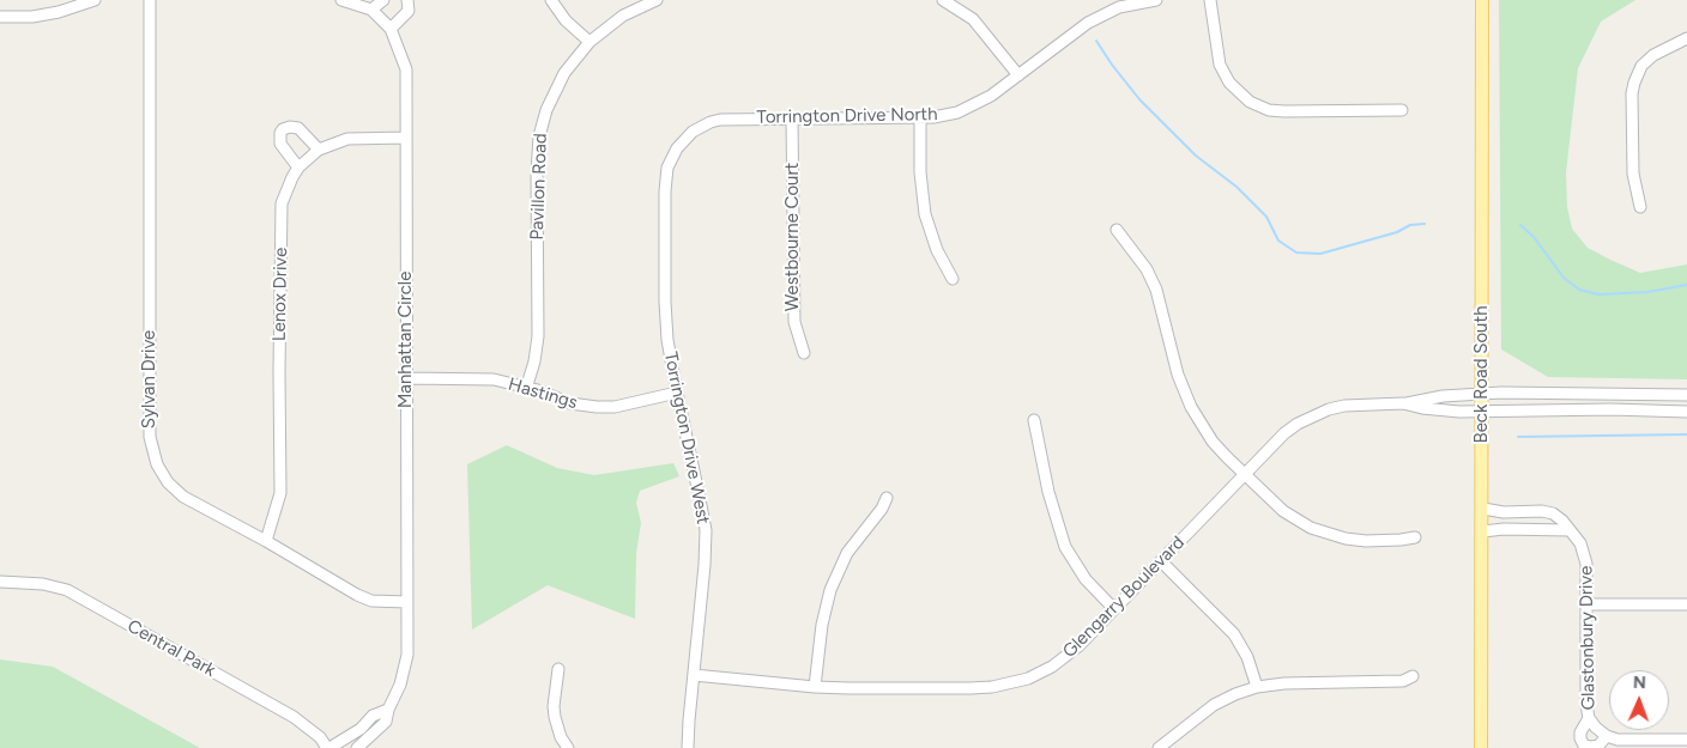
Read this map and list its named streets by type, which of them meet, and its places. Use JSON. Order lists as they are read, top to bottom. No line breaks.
{"streets":{"main road":["Beck Road South"],"street":["Torrington Drive North","Pavillon Road","Westbourne Court","Lenox Drive","Manhattan Circle","Sylvan Drive","Hastings","Torrington Drive West","Glengarry Boulevard","Glastonbury Drive","Central Park"]},"crossings":[["Torrington Drive North","Westbourne Court"],["Torrington Drive North","Torrington Drive West"],["Pavillon Road","Hastings"],["Lenox Drive","Manhattan Circle"],["Lenox Drive","Sylvan Drive"],["Manhattan Circle","Sylvan Drive"],["Manhattan Circle","Hastings"],["Beck Road South","Glengarry Boulevard"],["Beck Road South","Glastonbury Drive"],["Hastings","Torrington Drive West"],["Torrington Drive West","Glengarry Boulevard"]],"north":"top"}
